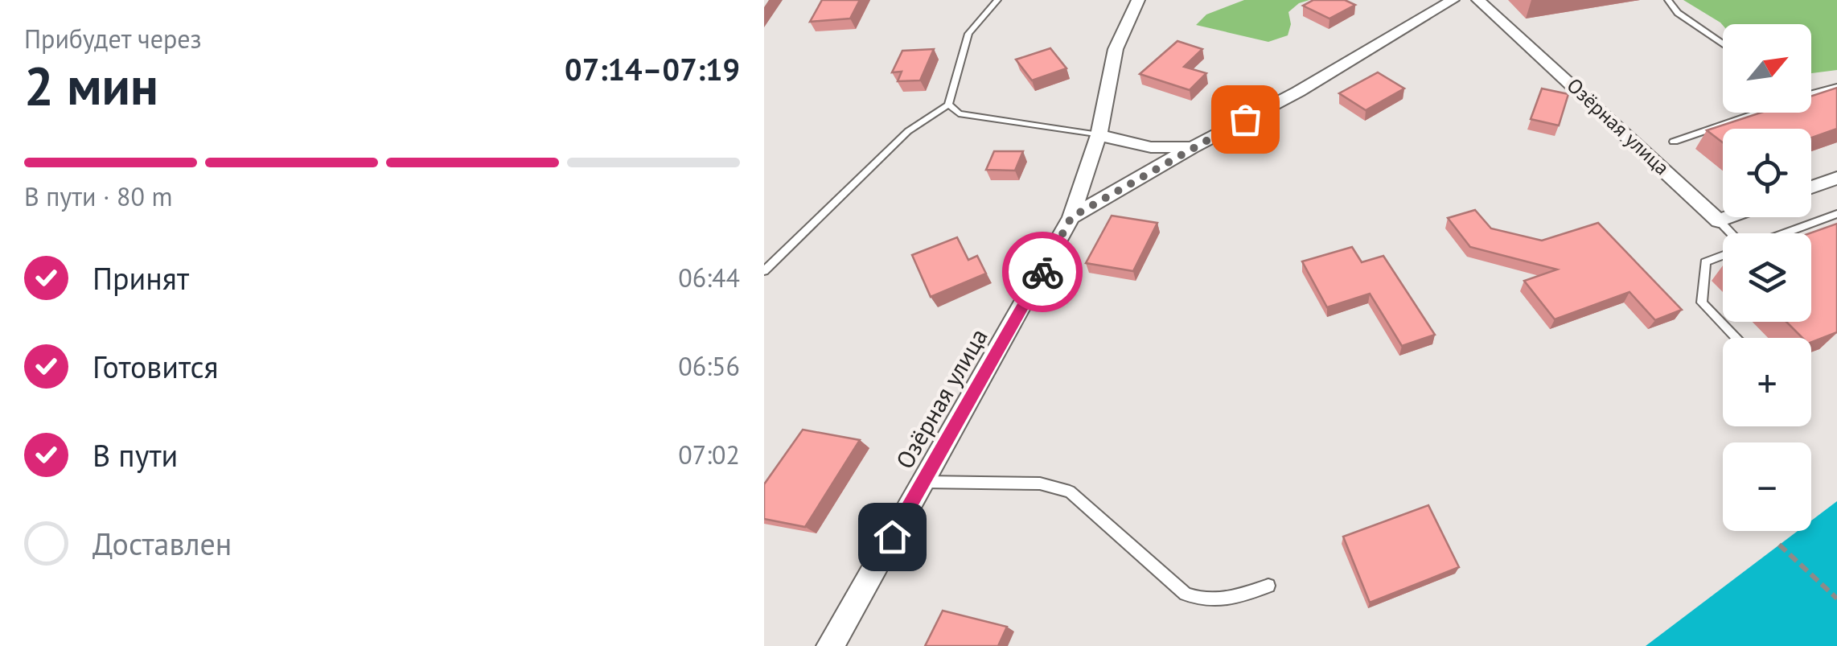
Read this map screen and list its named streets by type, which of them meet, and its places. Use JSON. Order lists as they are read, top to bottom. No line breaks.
{"streets":{"street":["Озёрная улица"]},"north":"top right","page":{"heading":["2 мин","Прибудет через","07:14–07:19"],"map_buttons":["+","−"],"bar":"В пути · 80 m","list":[["Принят","06:44"],["Готовится","06:56"],["В пути","07:02"],"Доставлен"]}}
